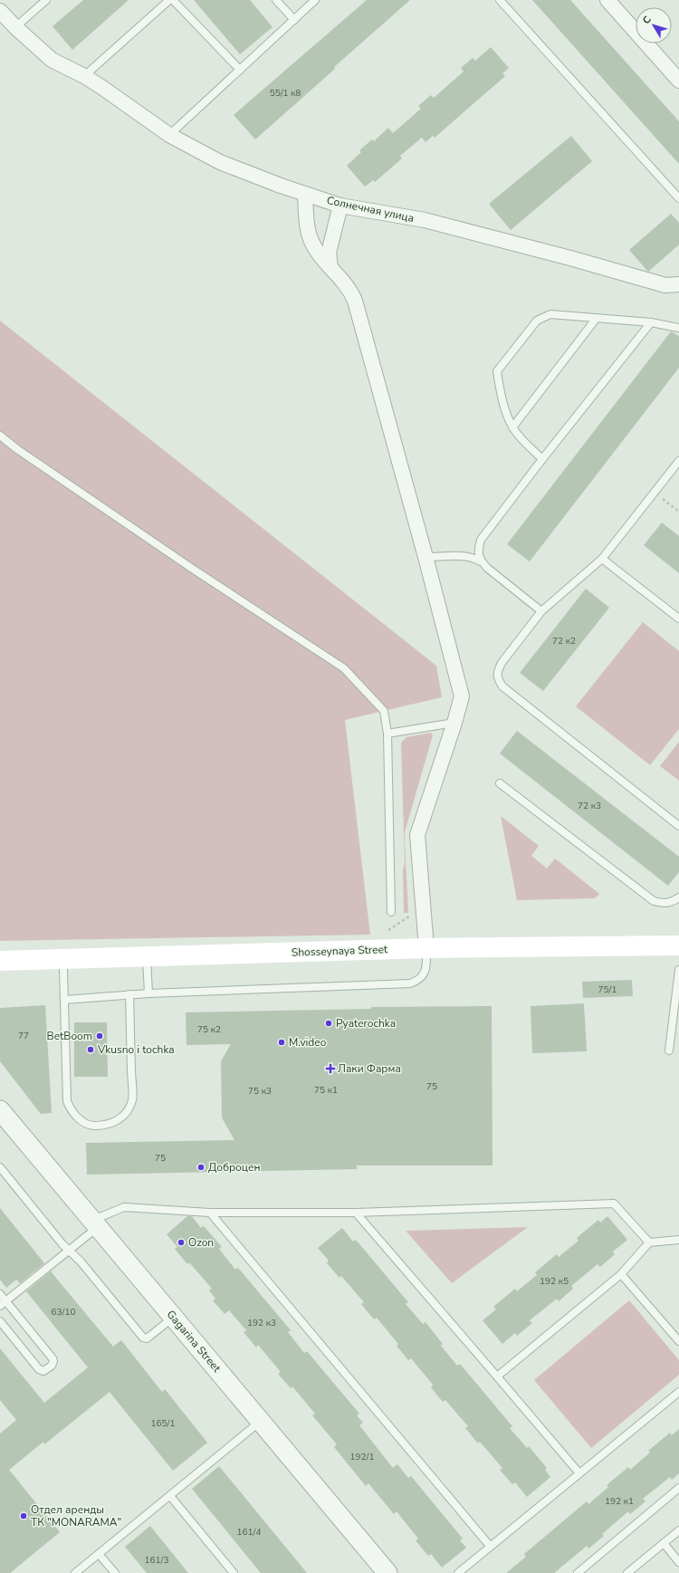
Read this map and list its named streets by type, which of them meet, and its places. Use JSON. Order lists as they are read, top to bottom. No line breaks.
{"streets":{"main road":["Shosseynaya Street"],"street":["Солнечная улица","Gagarina Street"]},"places":{"other":["Pyaterochka","BetBoom","M.video","Vkusno i tochka","Доброцен","Ozon","Отдел аренды ТК \"MONARAMA\""],"health":["Лаки Фарма"]},"house_numbers":["55/1 к8","72 к2","72 к3","75/1","75 к2","77","75","75 к1","75 к3","75","192 к5","63/10","192 к3","165/1","192/1","192 к1","161/4","161/3"],"north":"top left"}
